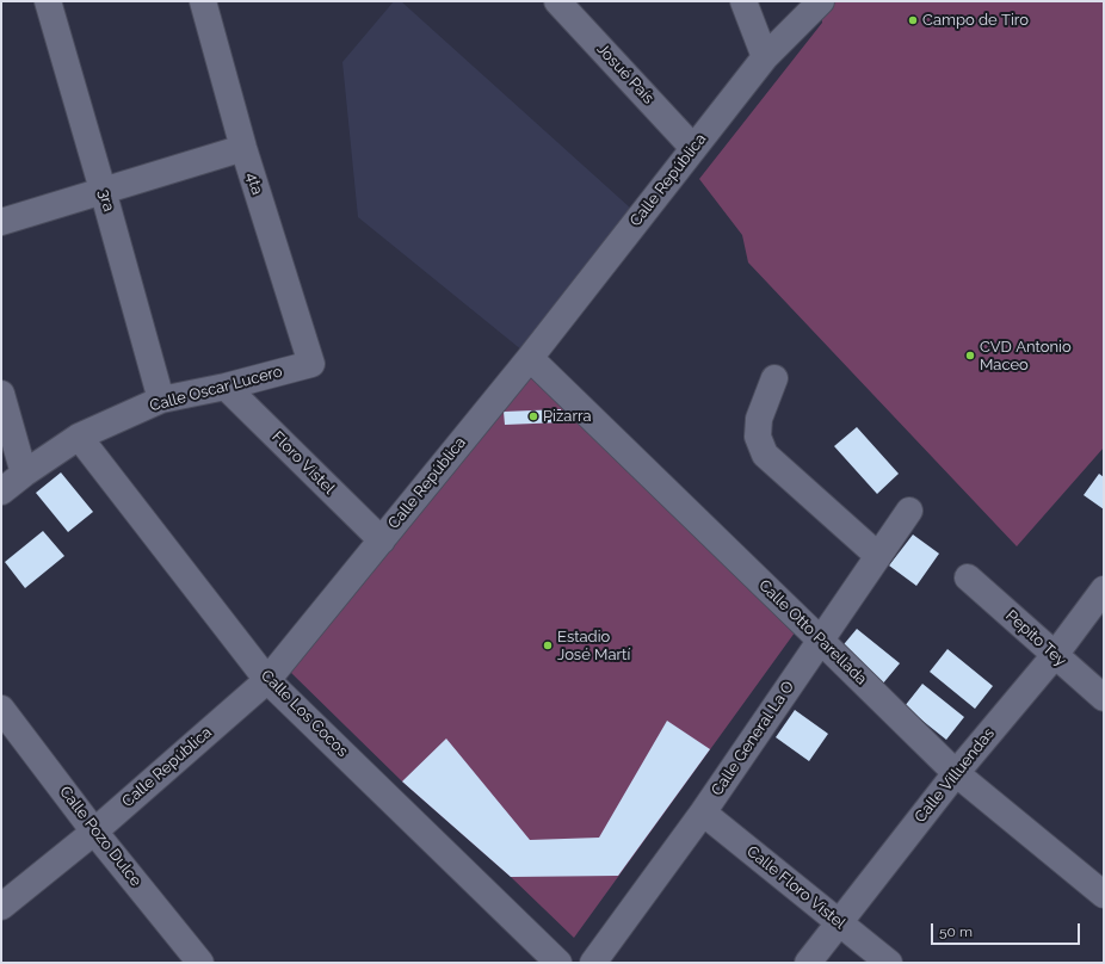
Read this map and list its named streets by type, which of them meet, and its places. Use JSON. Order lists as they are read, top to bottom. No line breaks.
{"streets":{"street":["Josué País","Calle República","4ta","3ra","Calle Oscar Lucero","Floro Vistel","Calle Otto Parellada","Pepito Tey","Calle Los Cocos","Calle General La O","Calle Villuendas","Calle Pozo Dulce","Calle Floro Vistel"]},"crossings":[["Josué País","Calle República"],["Calle República","Floro Vistel"],["Calle República","Calle Otto Parellada"],["Calle República","Calle Los Cocos"],["Calle República","Calle Pozo Dulce"],["4ta","Calle Oscar Lucero"],["3ra","Calle Oscar Lucero"],["Calle Oscar Lucero","Floro Vistel"],["Calle Oscar Lucero","Calle Los Cocos"],["Calle Otto Parellada","Calle General La O"],["Calle Otto Parellada","Calle Villuendas"],["Pepito Tey","Calle Villuendas"],["Calle General La O","Calle Floro Vistel"],["Calle Villuendas","Calle Floro Vistel"]],"places":["Campo de Tiro","CVD Antonio Maceo","Pizarra","Estadio José Martí"],"scale_bar":"50 m"}
